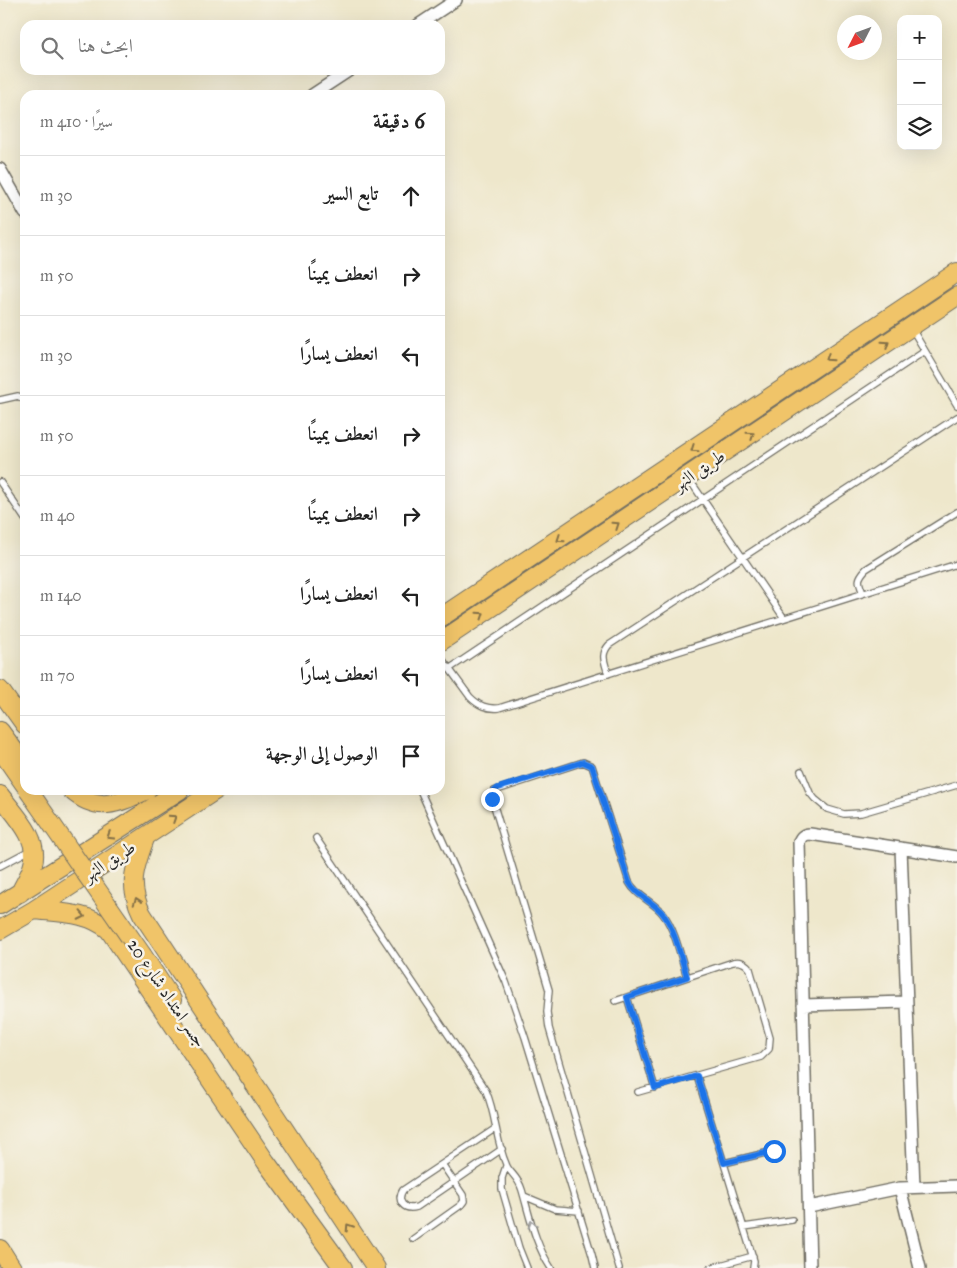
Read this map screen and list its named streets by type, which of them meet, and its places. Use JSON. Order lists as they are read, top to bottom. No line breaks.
{"streets":{"main road":["طريق النهر","جسر امتداد شارع 20"]},"north":"bottom left","page":{"map_buttons":["+","−"],"search":"ابحث هنا","heading":["6 دقيقة","سيرًا · 410 m"],"list":[["تابع السير","30 m"],["انعطف يمينًا","50 m"],["انعطف يسارًا","30 m"],["انعطف يمينًا","50 m"],["انعطف يمينًا","40 m"],["انعطف يسارًا","140 m"],["انعطف يسارًا","70 m"],"الوصول إلى الوجهة"]}}
